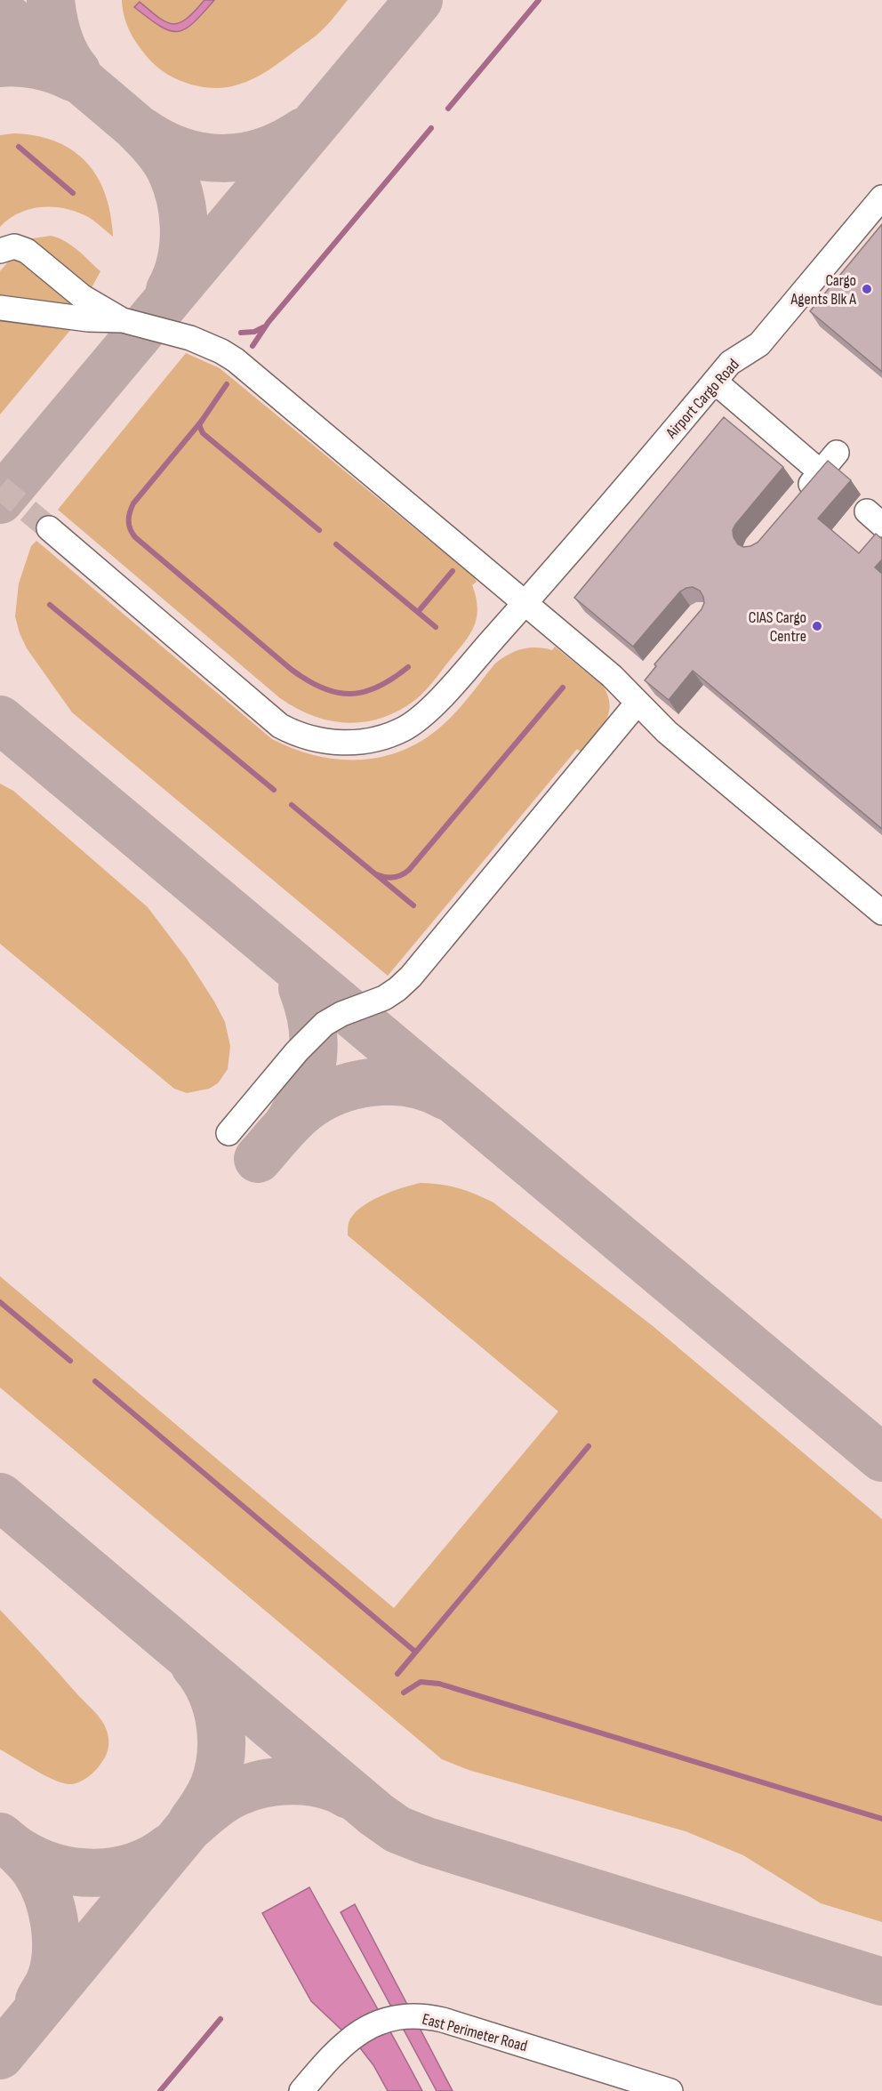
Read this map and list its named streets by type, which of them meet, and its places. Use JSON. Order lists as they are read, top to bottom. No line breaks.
{"streets":{"lane":["Airport Cargo Road","East Perimeter Road"]},"places":["Cargo Agents Blk A","CIAS Cargo Centre"]}
